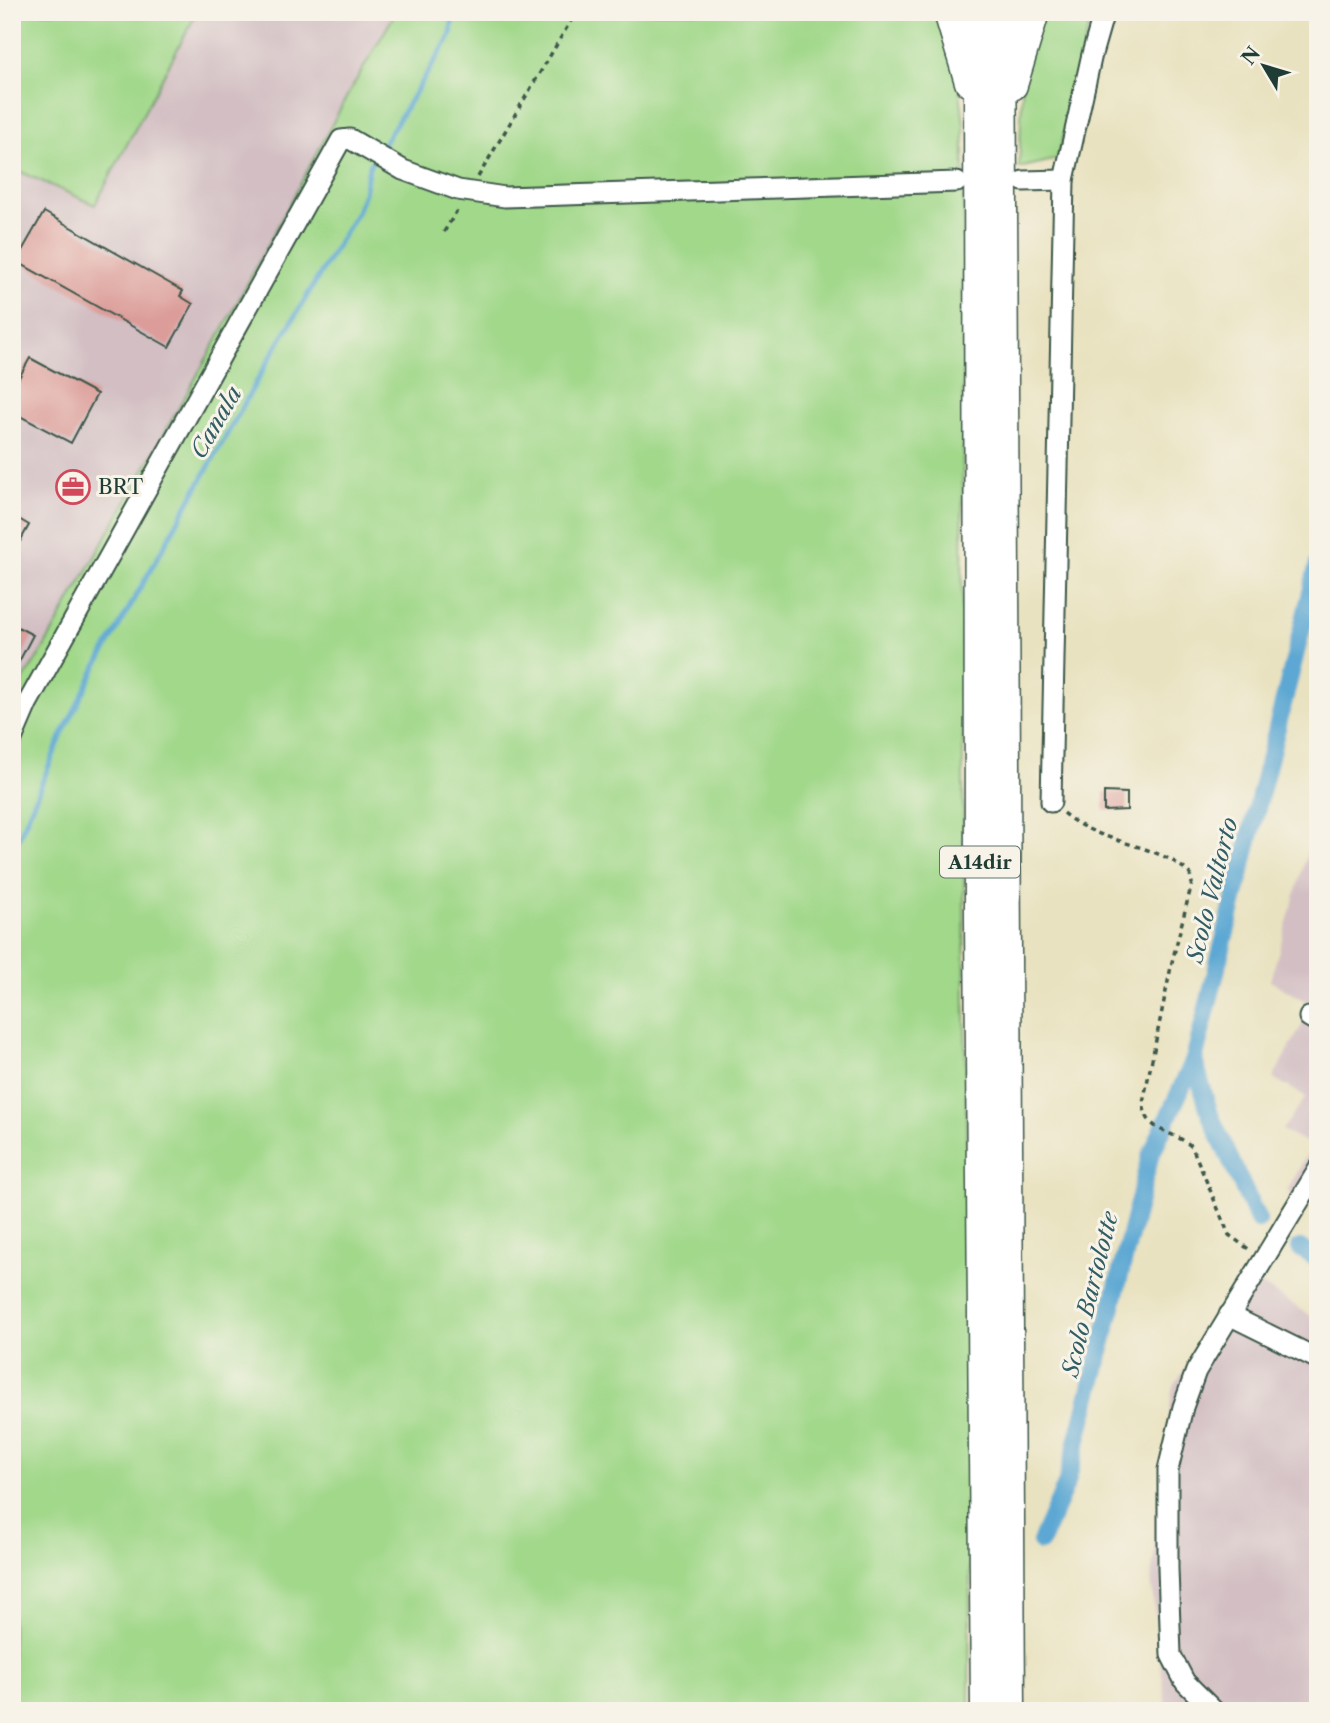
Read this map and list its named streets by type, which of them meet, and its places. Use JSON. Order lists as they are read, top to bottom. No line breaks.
{"streets":{"highway":["A14dir"]},"water":["Canala","Scolo Valtorto","Scolo Bartolotte"],"places":{"office":["BRT"]},"north":"top left"}
